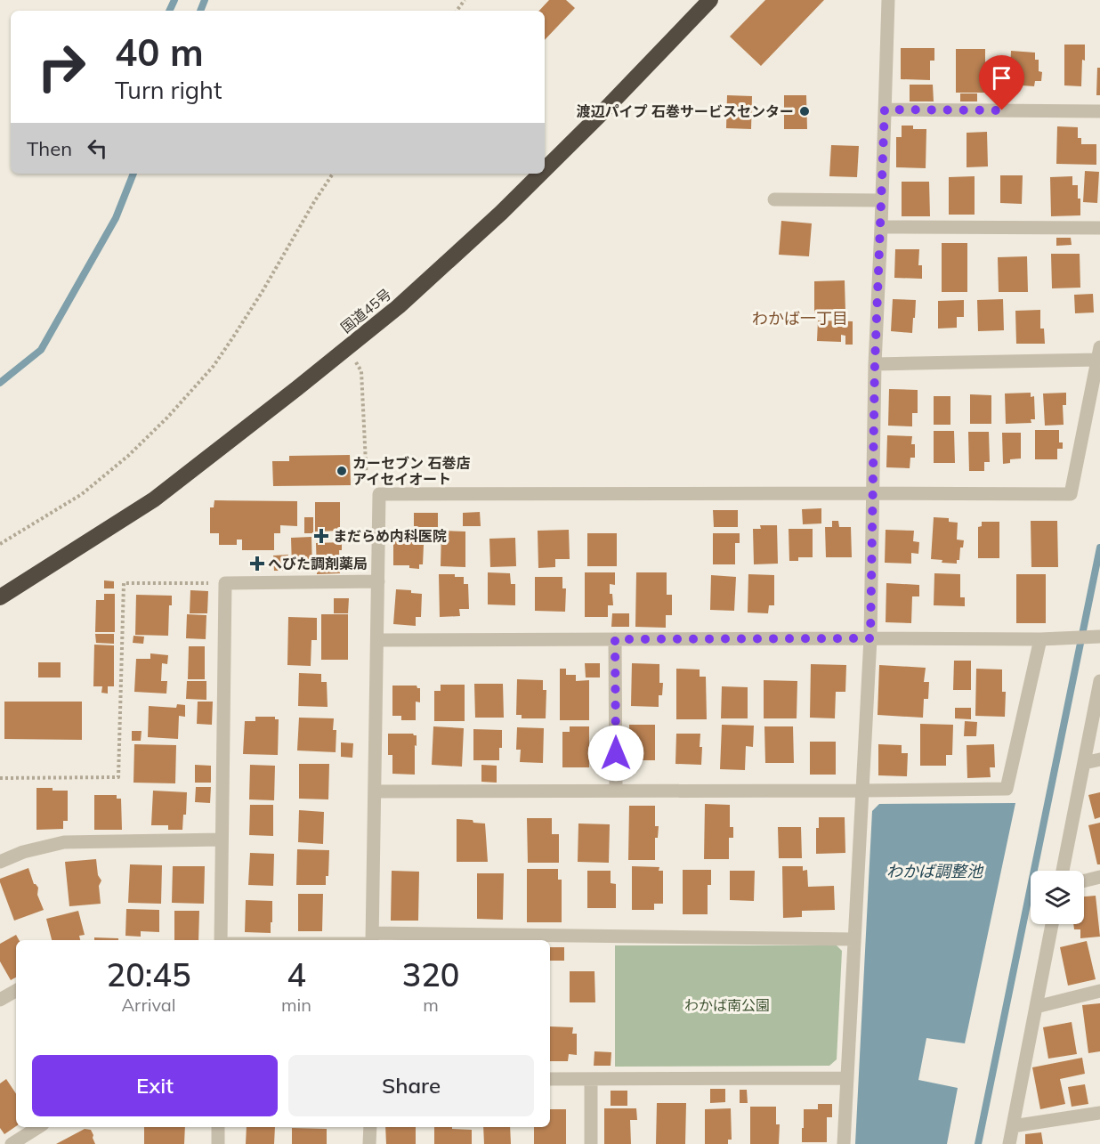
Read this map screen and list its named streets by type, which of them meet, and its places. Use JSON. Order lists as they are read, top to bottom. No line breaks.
{"streets":{"highway":["国道45号"]},"districts":["わかば一丁目"],"water":["わかば調整池"],"parks":["わかば南公園"],"places":{"other":["渡辺パイプ 石巻サービスセンター","カーセブン 石巻店 アイセイオート"],"health":["まだらめ内科医院","へびた調剤薬局"]},"page":{"turn":["40 m","Turn right"],"then":"Then","eta":["20:45","Arrival","4","min","320","m"],"buttons":["Exit","Share"]}}
